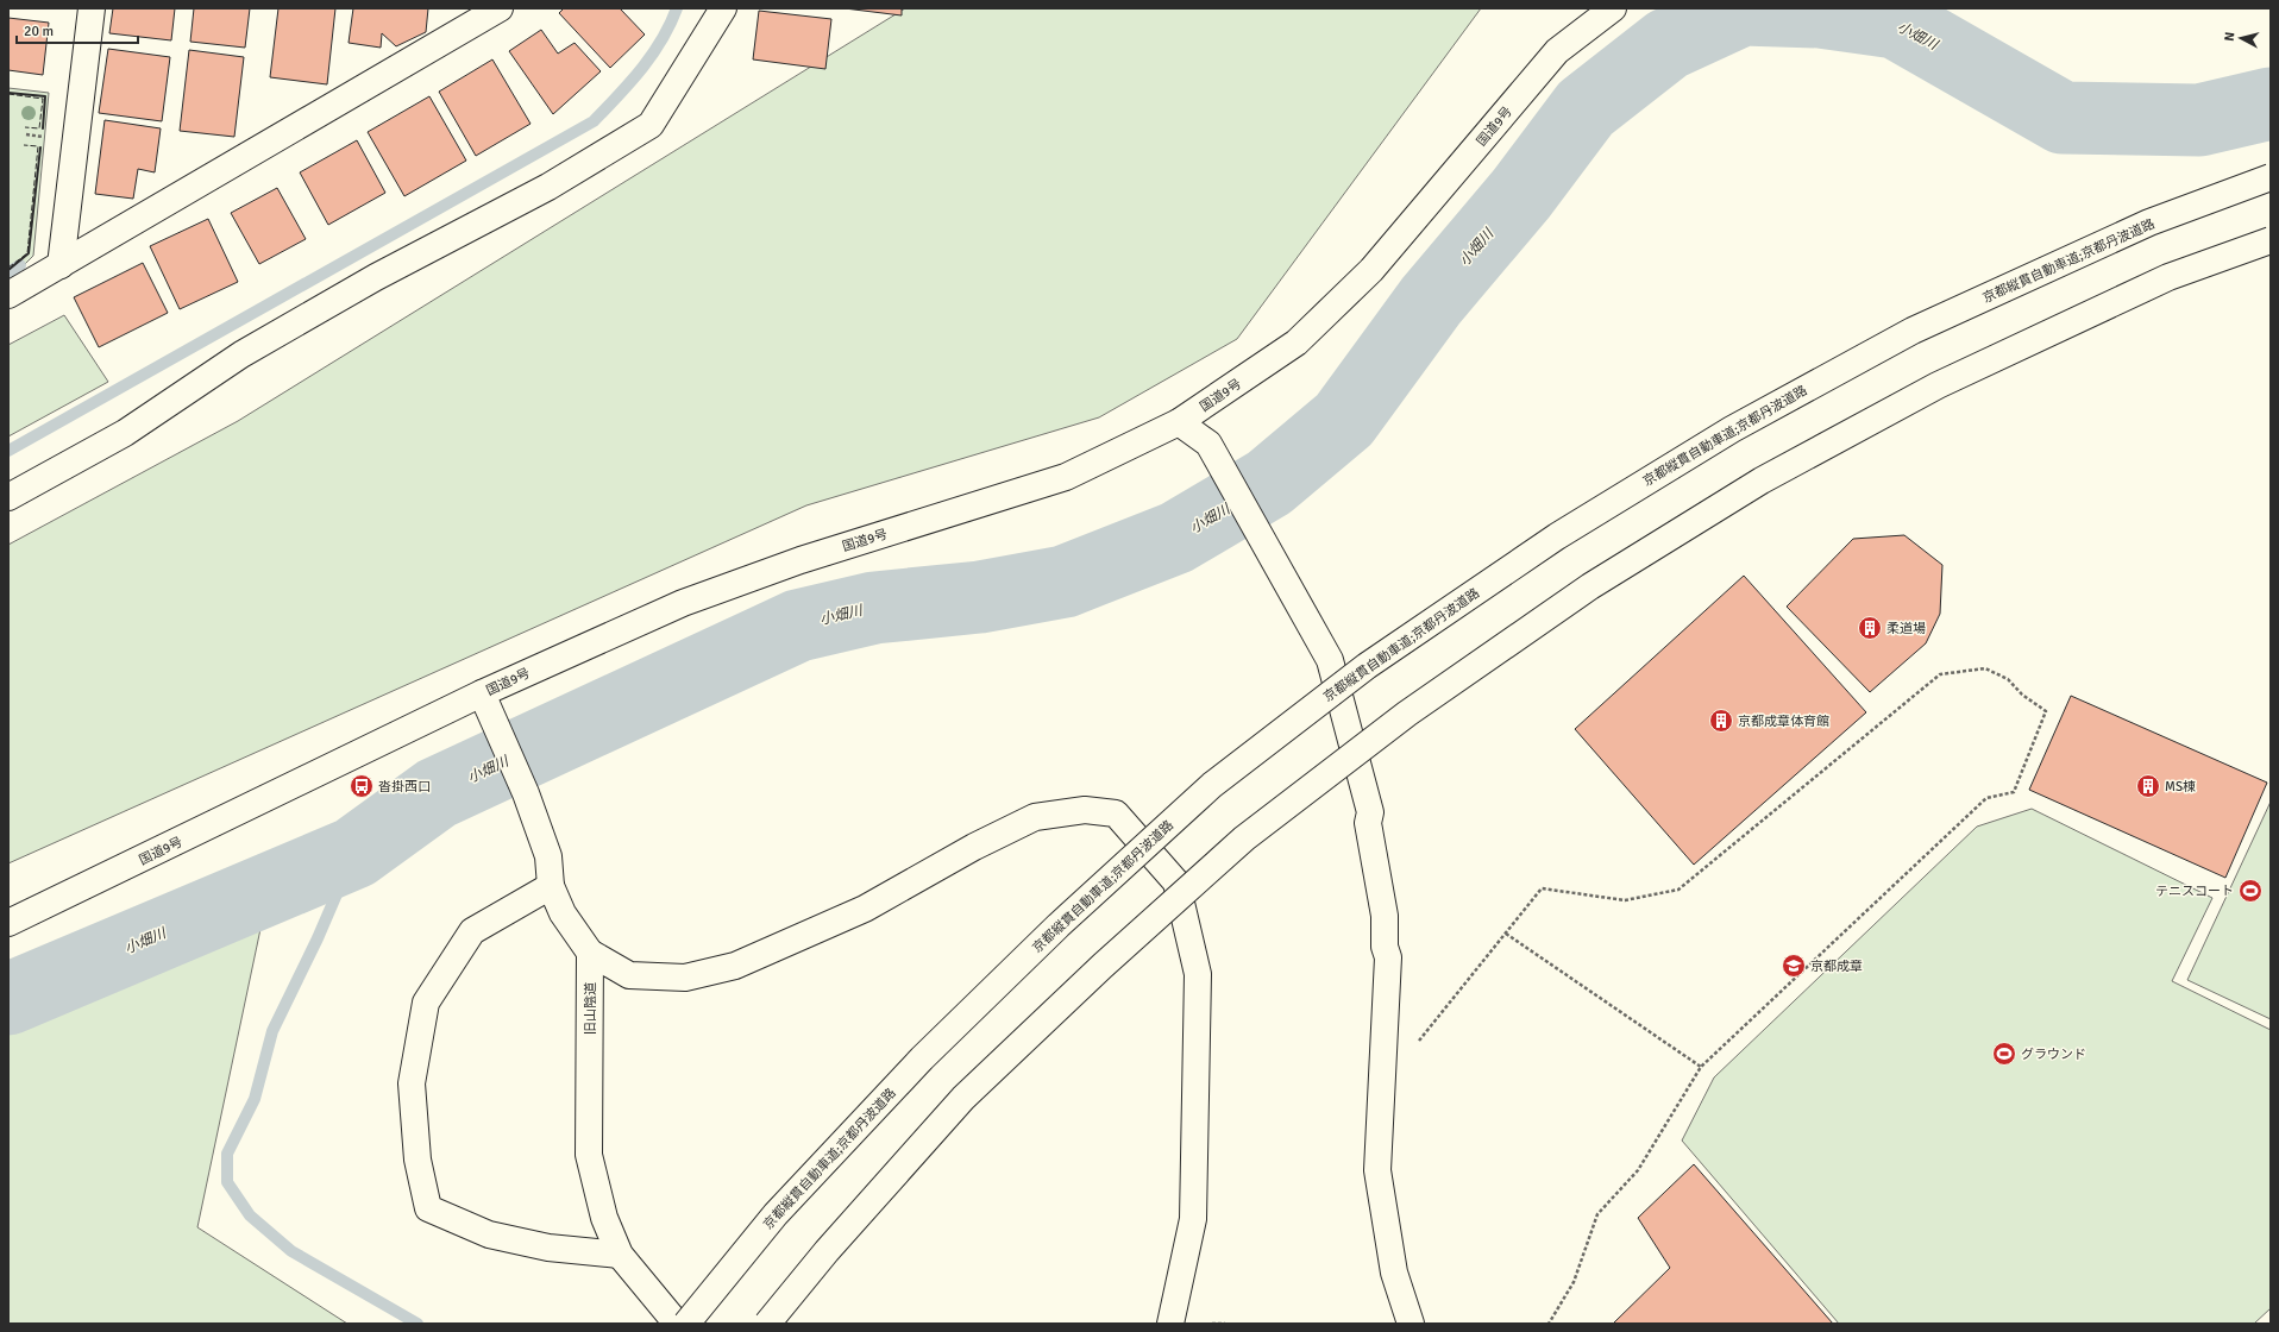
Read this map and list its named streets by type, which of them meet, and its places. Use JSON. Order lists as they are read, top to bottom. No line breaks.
{"streets":{"main road":["国道9号","京都縦貫自動車道;京都丹波道路","旧山陰道"]},"water":["小畑川"],"places":{"building":["柔道場","京都成章体育館","MS棟"],"bus stop":["沓掛西口"],"sports":["テニスコート","グラウンド"],"school or university":["京都成章"]},"scale_bar":"20 m","north":"left"}
